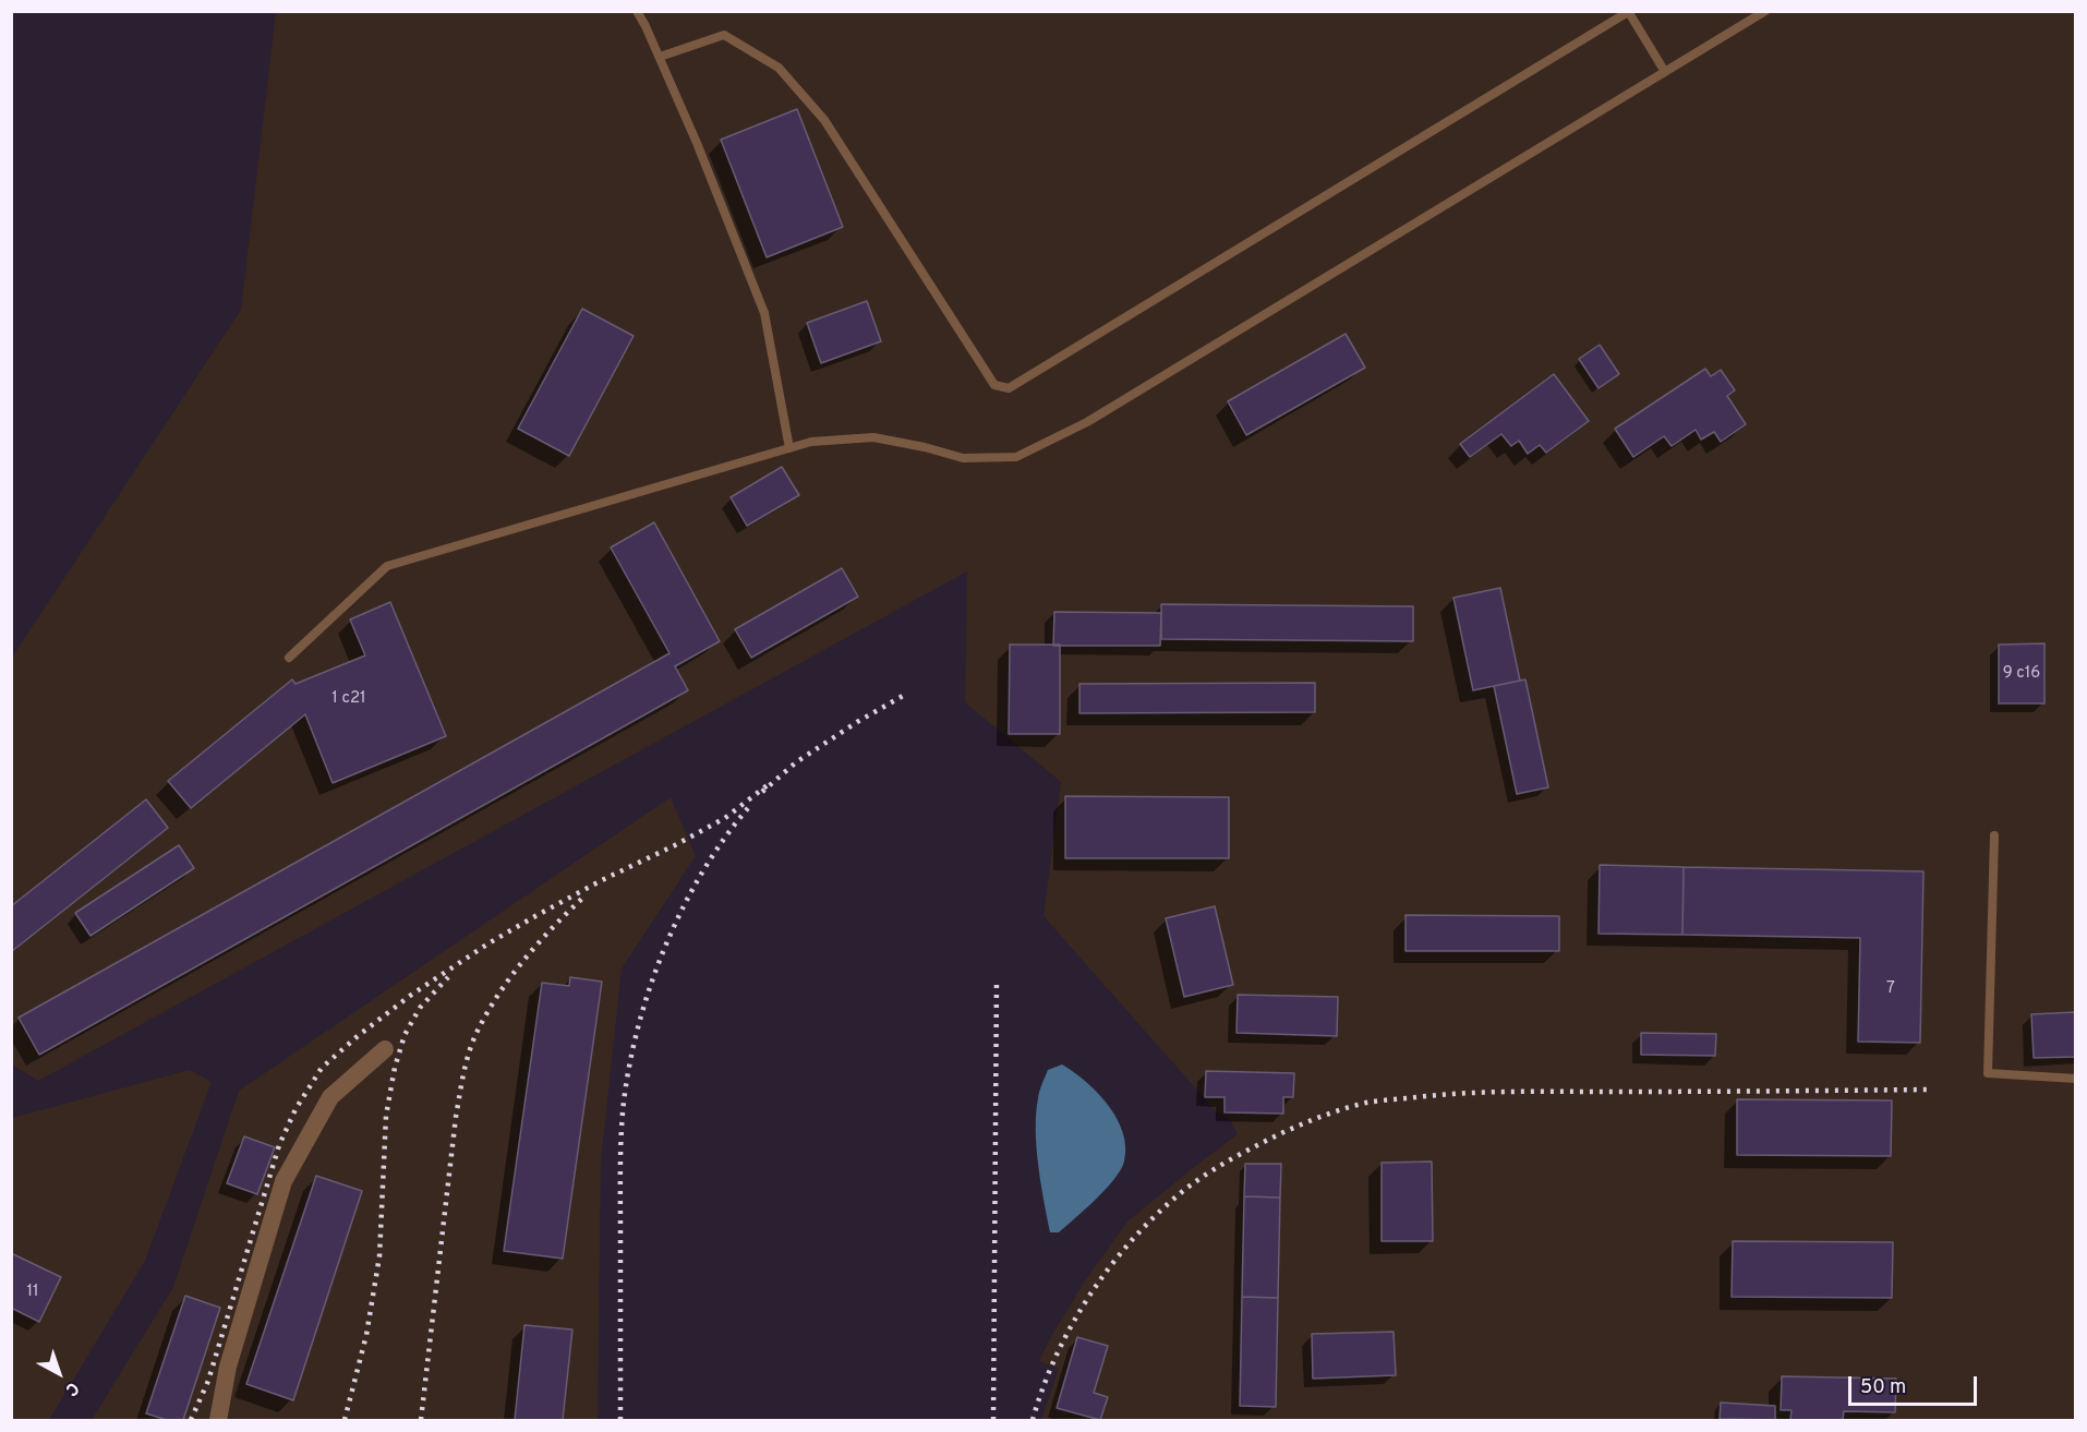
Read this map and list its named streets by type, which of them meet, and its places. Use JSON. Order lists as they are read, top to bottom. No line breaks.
{"house_numbers":["9 с16","1 с21","7","11"],"scale_bar":"50 m","north":"bottom right"}
